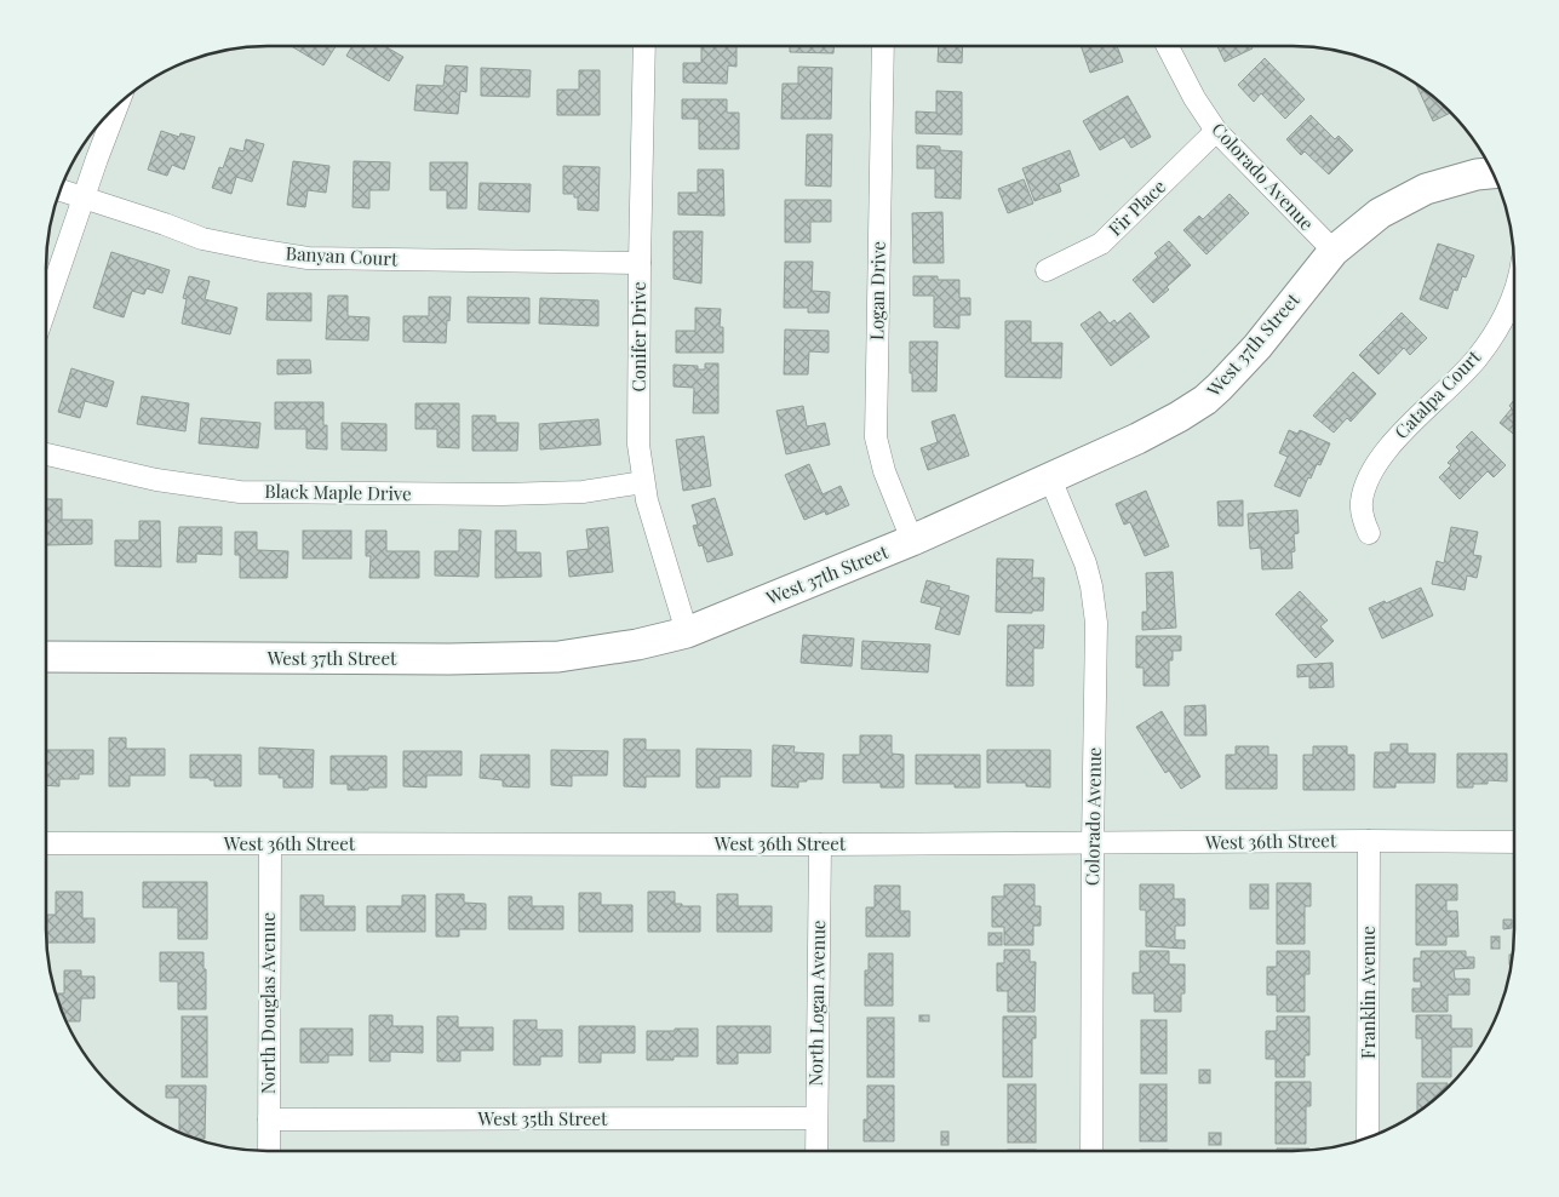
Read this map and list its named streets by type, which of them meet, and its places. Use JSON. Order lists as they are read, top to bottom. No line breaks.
{"streets":{"street":["Colorado Avenue","Fir Place","Banyan Court","Logan Drive","Conifer Drive","West 37th Street","Catalpa Court","Black Maple Drive","West 36th Street","Franklin Avenue","North Douglas Avenue","North Logan Avenue","West 35th Street"]},"crossings":[["Colorado Avenue","Fir Place"],["Colorado Avenue","West 37th Street"],["Colorado Avenue","West 36th Street"],["Banyan Court","Conifer Drive"],["Logan Drive","West 37th Street"],["Conifer Drive","West 37th Street"],["Conifer Drive","Black Maple Drive"],["West 36th Street","Franklin Avenue"],["West 36th Street","North Douglas Avenue"],["West 36th Street","North Logan Avenue"],["North Douglas Avenue","West 35th Street"],["North Logan Avenue","West 35th Street"]]}
